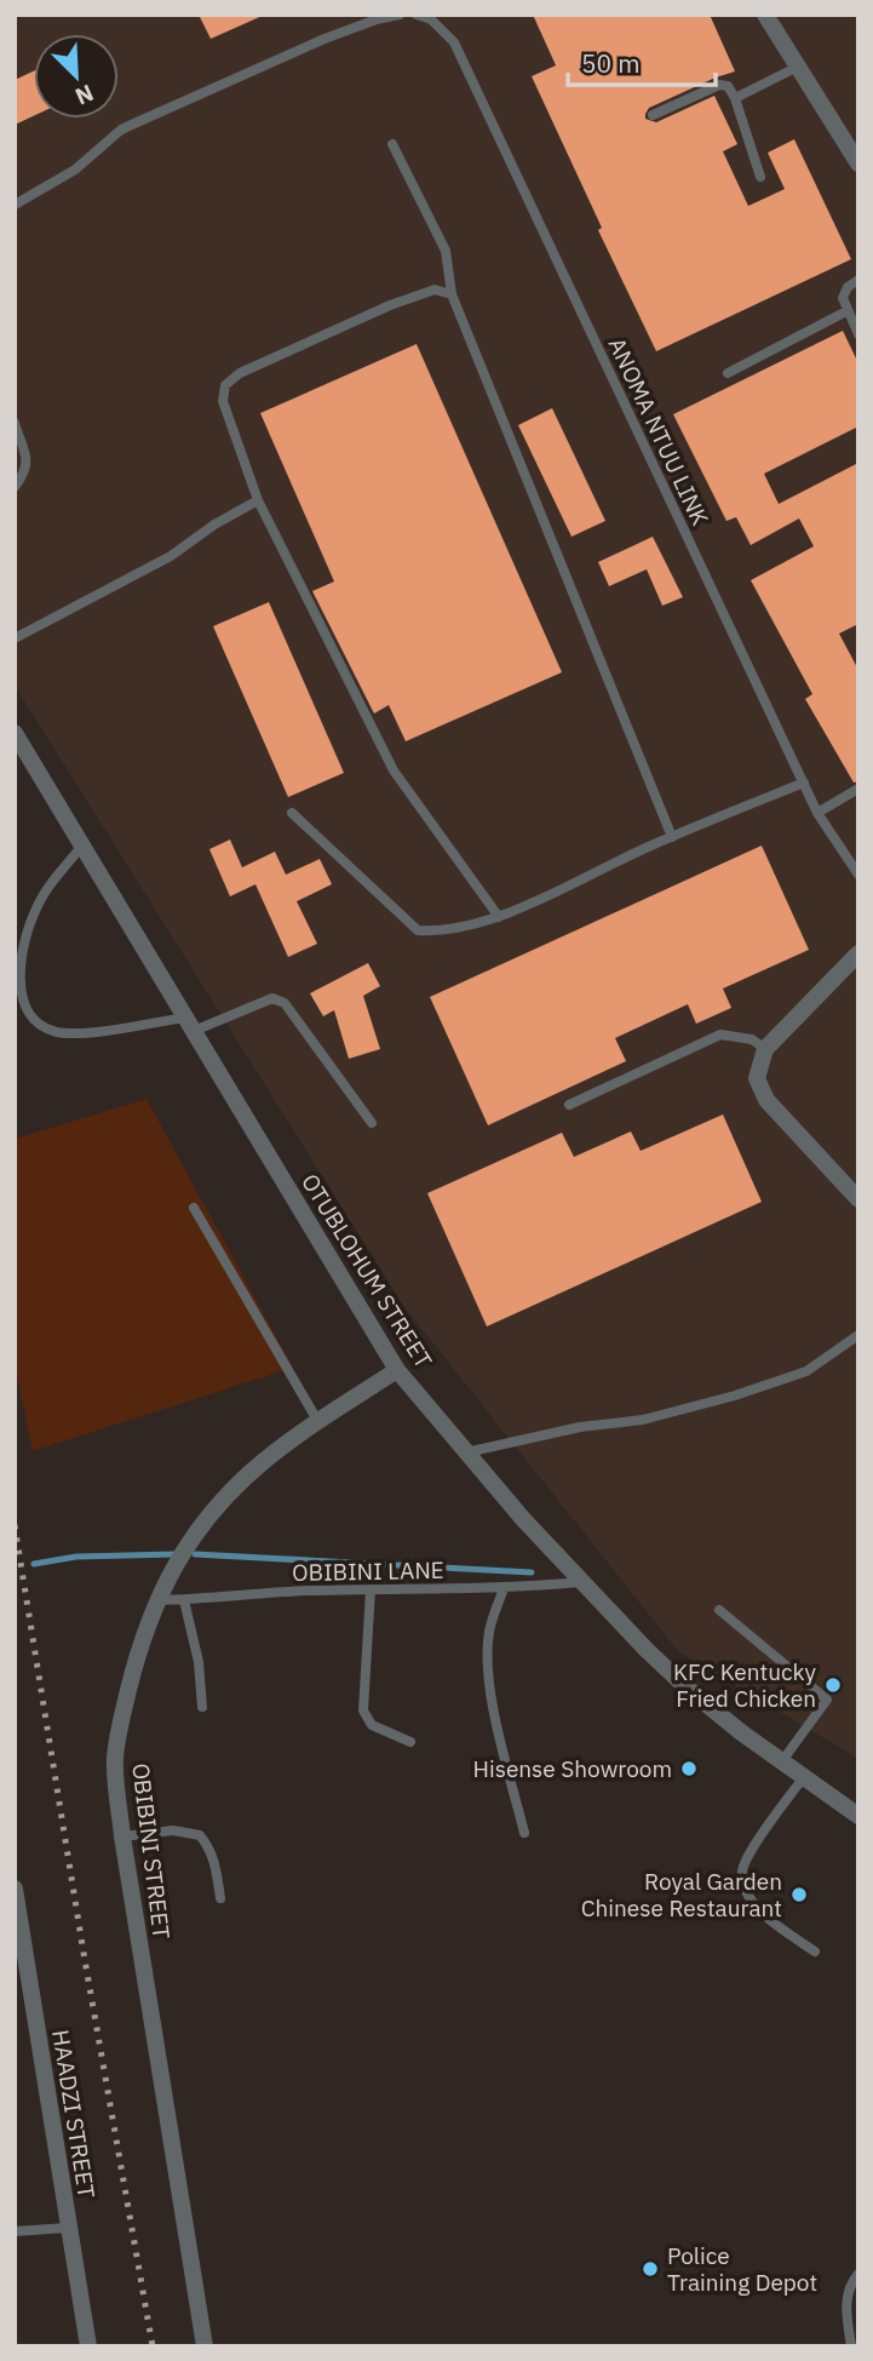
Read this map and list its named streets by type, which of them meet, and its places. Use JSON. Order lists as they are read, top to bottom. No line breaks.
{"streets":{"street":["OTUBLOHUM STREET","OBIBINI STREET","HAADZI STREET"],"lane":["ANOMA NTUU LINK","OBIBINI LANE"]},"crossings":[["OTUBLOHUM STREET","OBIBINI LANE"],["OTUBLOHUM STREET","OBIBINI STREET"],["OBIBINI LANE","OBIBINI STREET"]],"places":["KFC Kentucky Fried Chicken","Hisense Showroom","Royal Garden Chinese Restaurant","Police Training Depot"],"scale_bar":"50 m","north":"bottom right"}
